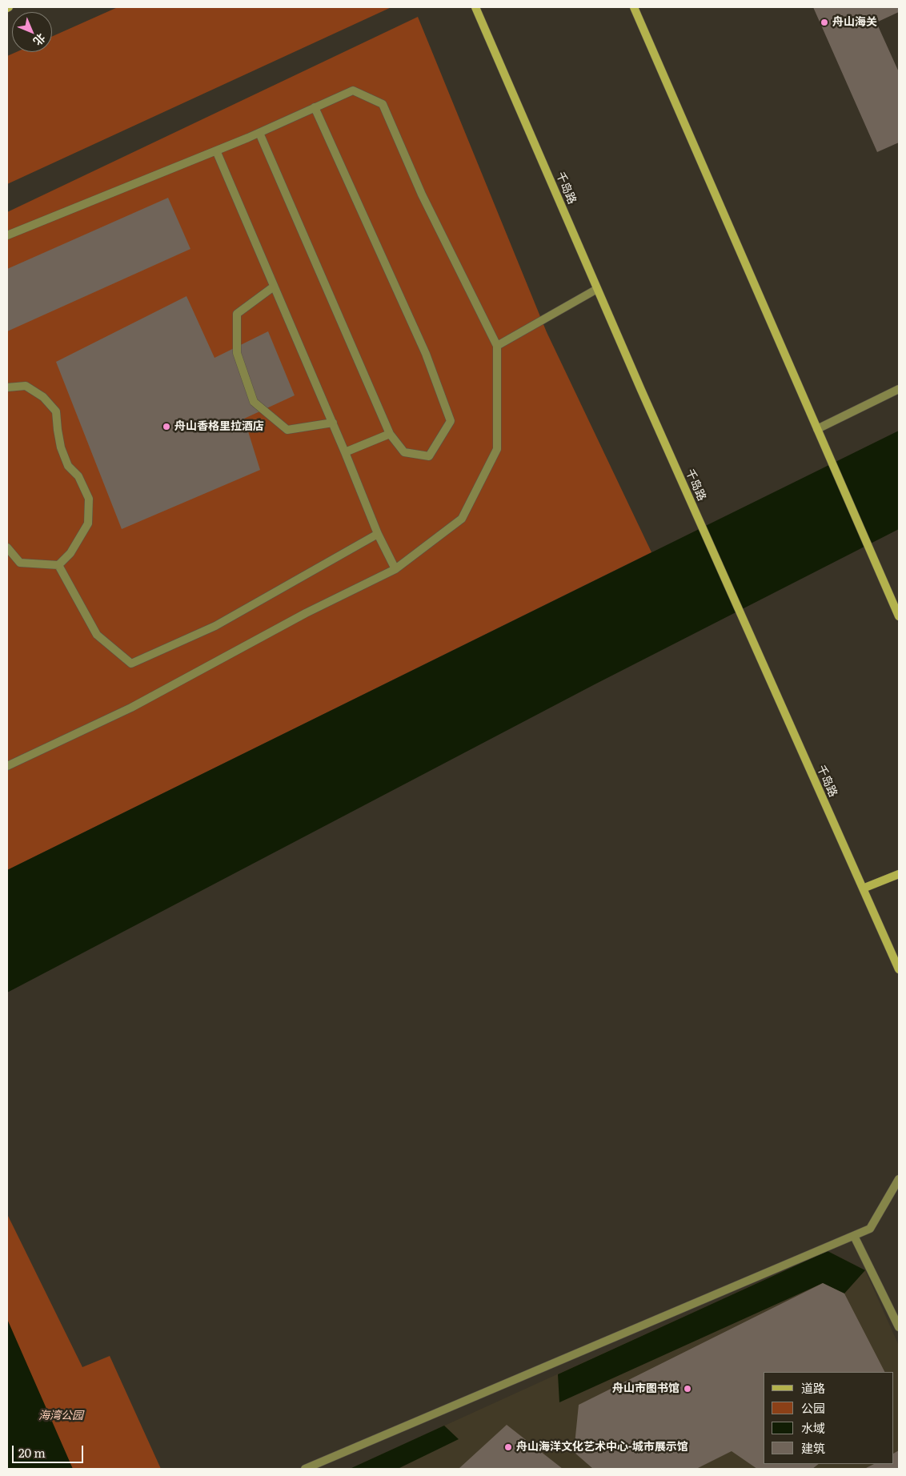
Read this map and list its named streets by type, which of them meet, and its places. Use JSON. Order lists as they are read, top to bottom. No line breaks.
{"streets":{"street":["千岛路"]},"parks":["海湾公园"],"places":["舟山海关","舟山香格里拉酒店","舟山市图书馆","舟山海洋文化艺术中心-城市展示馆"],"legend":["道路","公园","水域","建筑"],"scale_bar":"20 m","north":"bottom right"}
